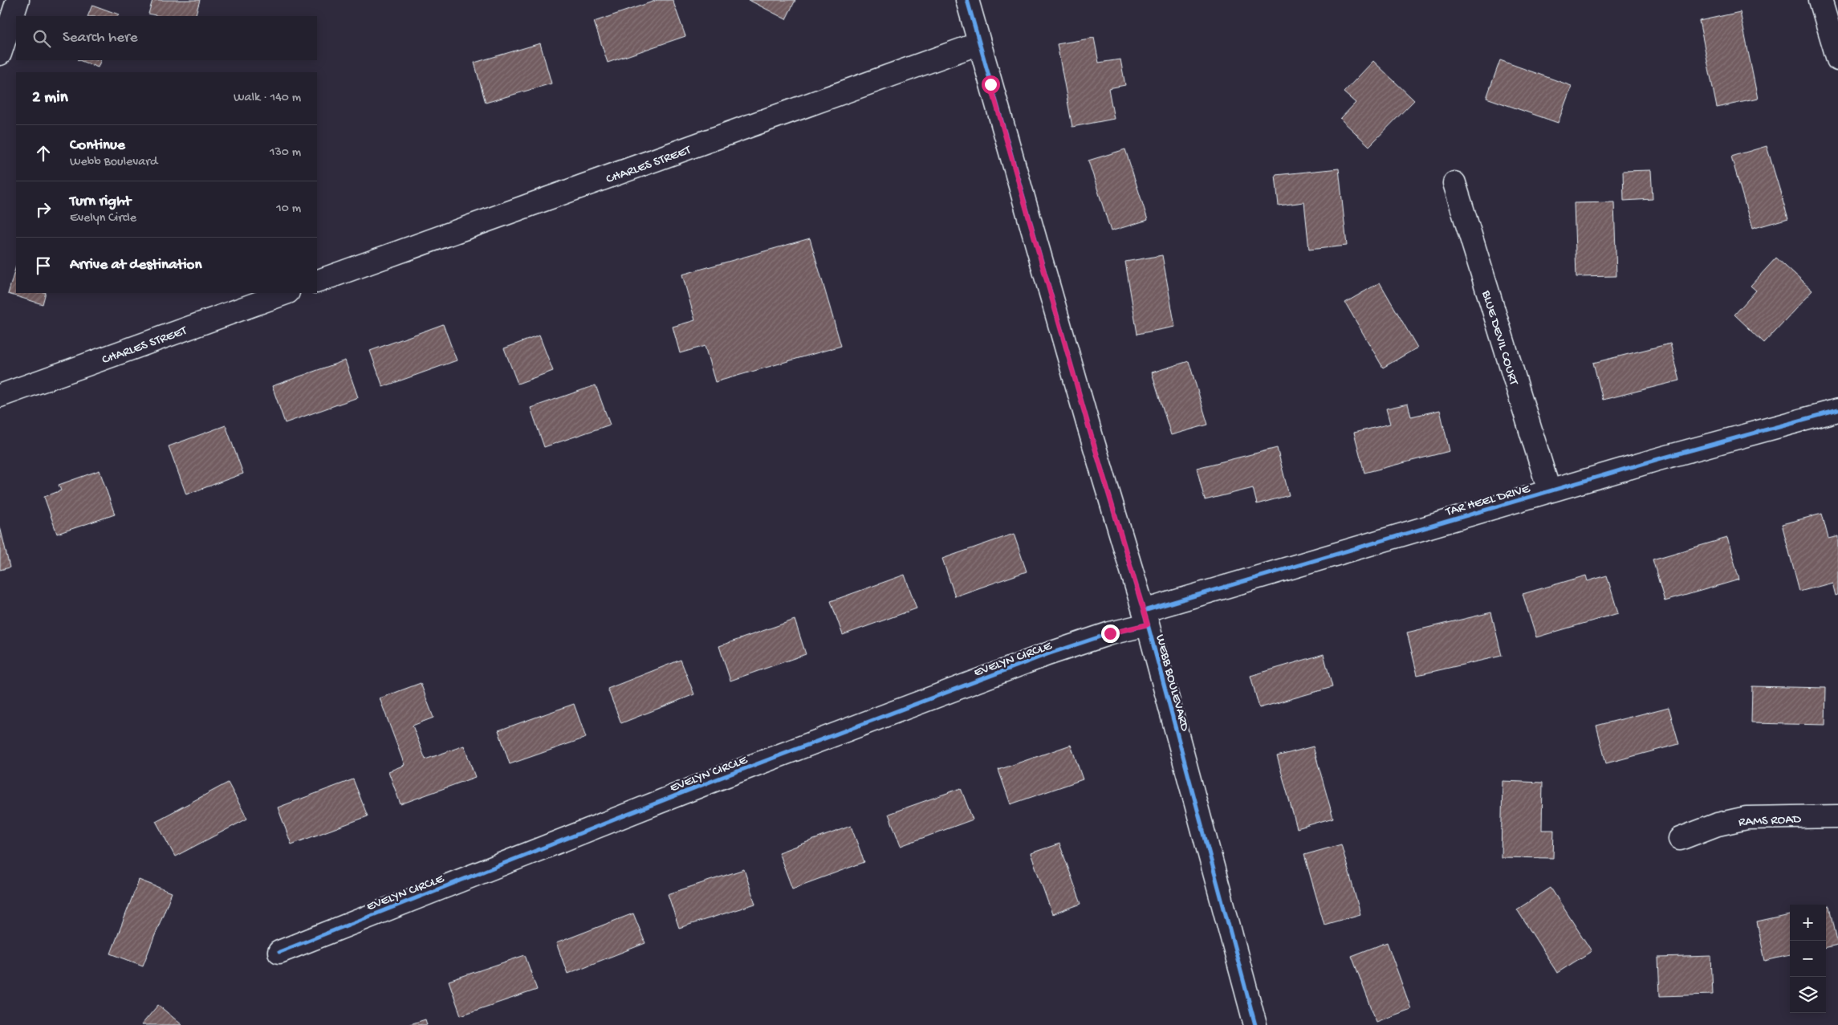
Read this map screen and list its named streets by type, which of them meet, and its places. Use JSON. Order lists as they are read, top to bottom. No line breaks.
{"streets":{"street":["CHARLES STREET","BLUE DEVIL COURT","TAR HEEL DRIVE","EVELYN CIRCLE","WEBB BOULEVARD","RAMS ROAD"]},"crossings":[["CHARLES STREET","WEBB BOULEVARD"],["BLUE DEVIL COURT","TAR HEEL DRIVE"],["TAR HEEL DRIVE","EVELYN CIRCLE"],["TAR HEEL DRIVE","WEBB BOULEVARD"],["EVELYN CIRCLE","WEBB BOULEVARD"]],"page":{"search":"Search here","heading":["2 min","Walk · 140 m"],"list":[["Continue","Webb Boulevard","130 m"],["Turn right","Evelyn Circle","10 m"],"Arrive at destination"],"map_buttons":["+","−"]}}
